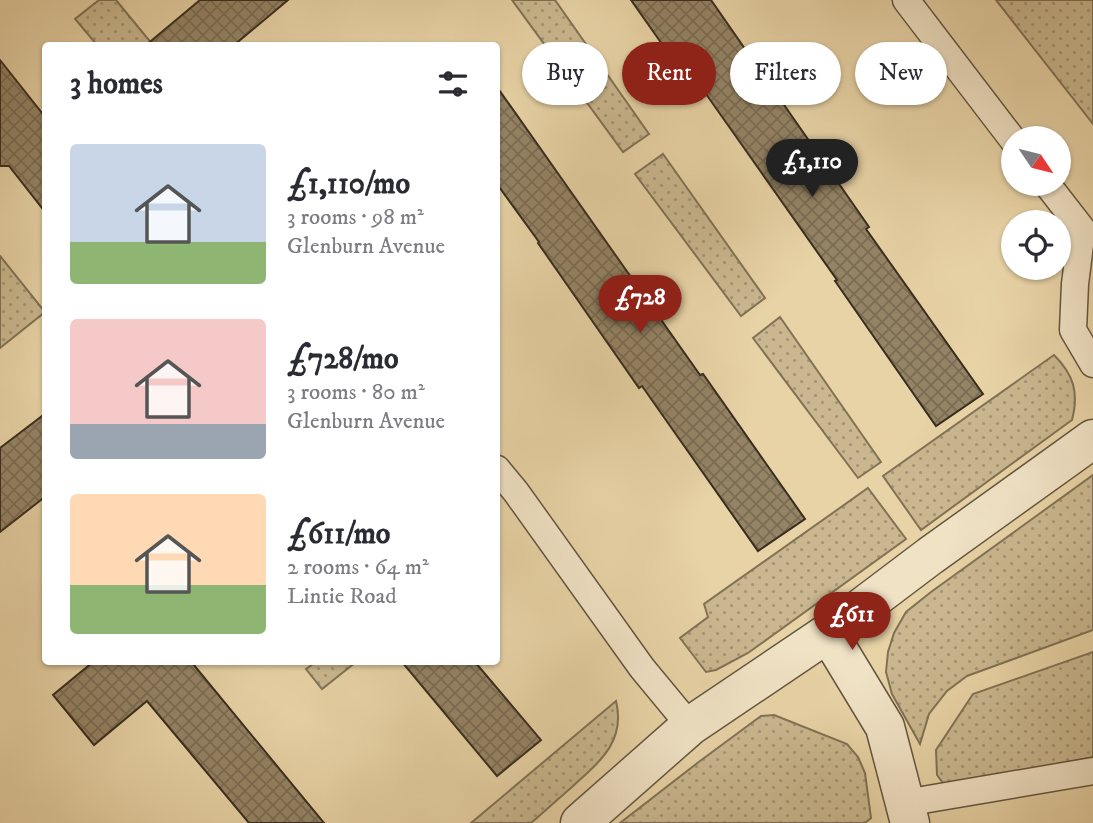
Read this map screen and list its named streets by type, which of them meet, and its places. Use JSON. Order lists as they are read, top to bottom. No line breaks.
{"north":"bottom right","page":{"chip":["Buy","Rent","Filters","New"],"heading":"3 homes","list":[{"name":"£1,110/mo","note":"3 rooms · 98 m² · Glenburn Avenue"},{"name":"£728/mo","note":"3 rooms · 80 m² · Glenburn Avenue"},{"name":"£611/mo","note":"2 rooms · 64 m² · Lintie Road"}],"price":["£1,110","£728","£611"]}}
